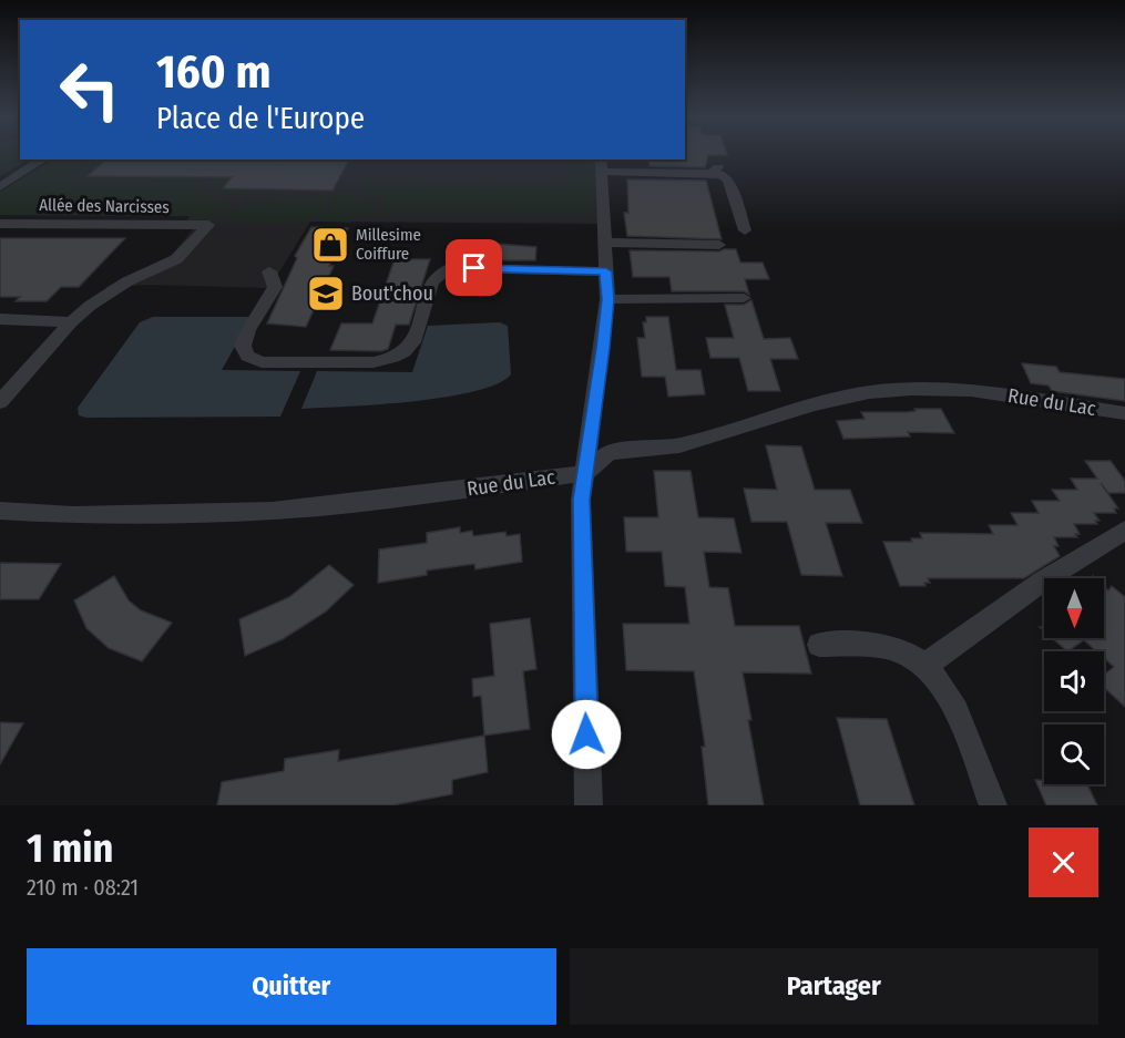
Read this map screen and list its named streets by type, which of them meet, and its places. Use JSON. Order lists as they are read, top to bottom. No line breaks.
{"streets":{"street":["Allée des Narcisses","Rue du Lac"]},"places":{"shop":["Millesime Coiffure"],"school or university":["Bout'chou"]},"north":"bottom","page":{"turn":["160 m","Place de l'Europe"],"heading":["1 min","210 m · 08:21"],"buttons":["Quitter","Partager"]}}
